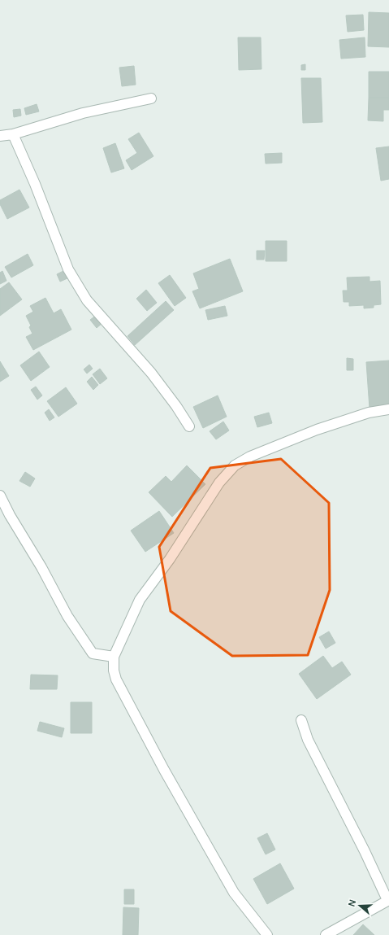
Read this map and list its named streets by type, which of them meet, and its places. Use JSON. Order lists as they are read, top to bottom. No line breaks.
{"north":"left"}
